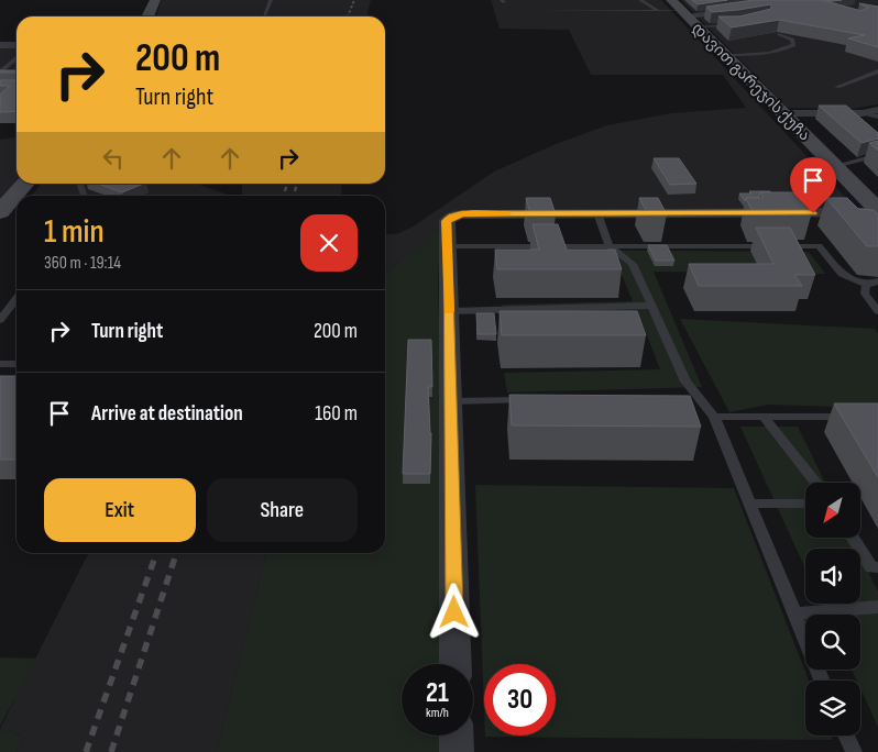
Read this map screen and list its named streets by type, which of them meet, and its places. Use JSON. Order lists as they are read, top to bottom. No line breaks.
{"streets":{"main road":["დავით გარეჯის ქუჩა"]},"north":"bottom left","page":{"turn":["200 m","Turn right"],"heading":["1 min","360 m · 19:14"],"list":[{"name":"Turn right","value":"200 m"},{"name":"Arrive at destination","value":"160 m"}],"buttons":["Exit","Share"],"speed":"21 km/h","limit":"30"}}
